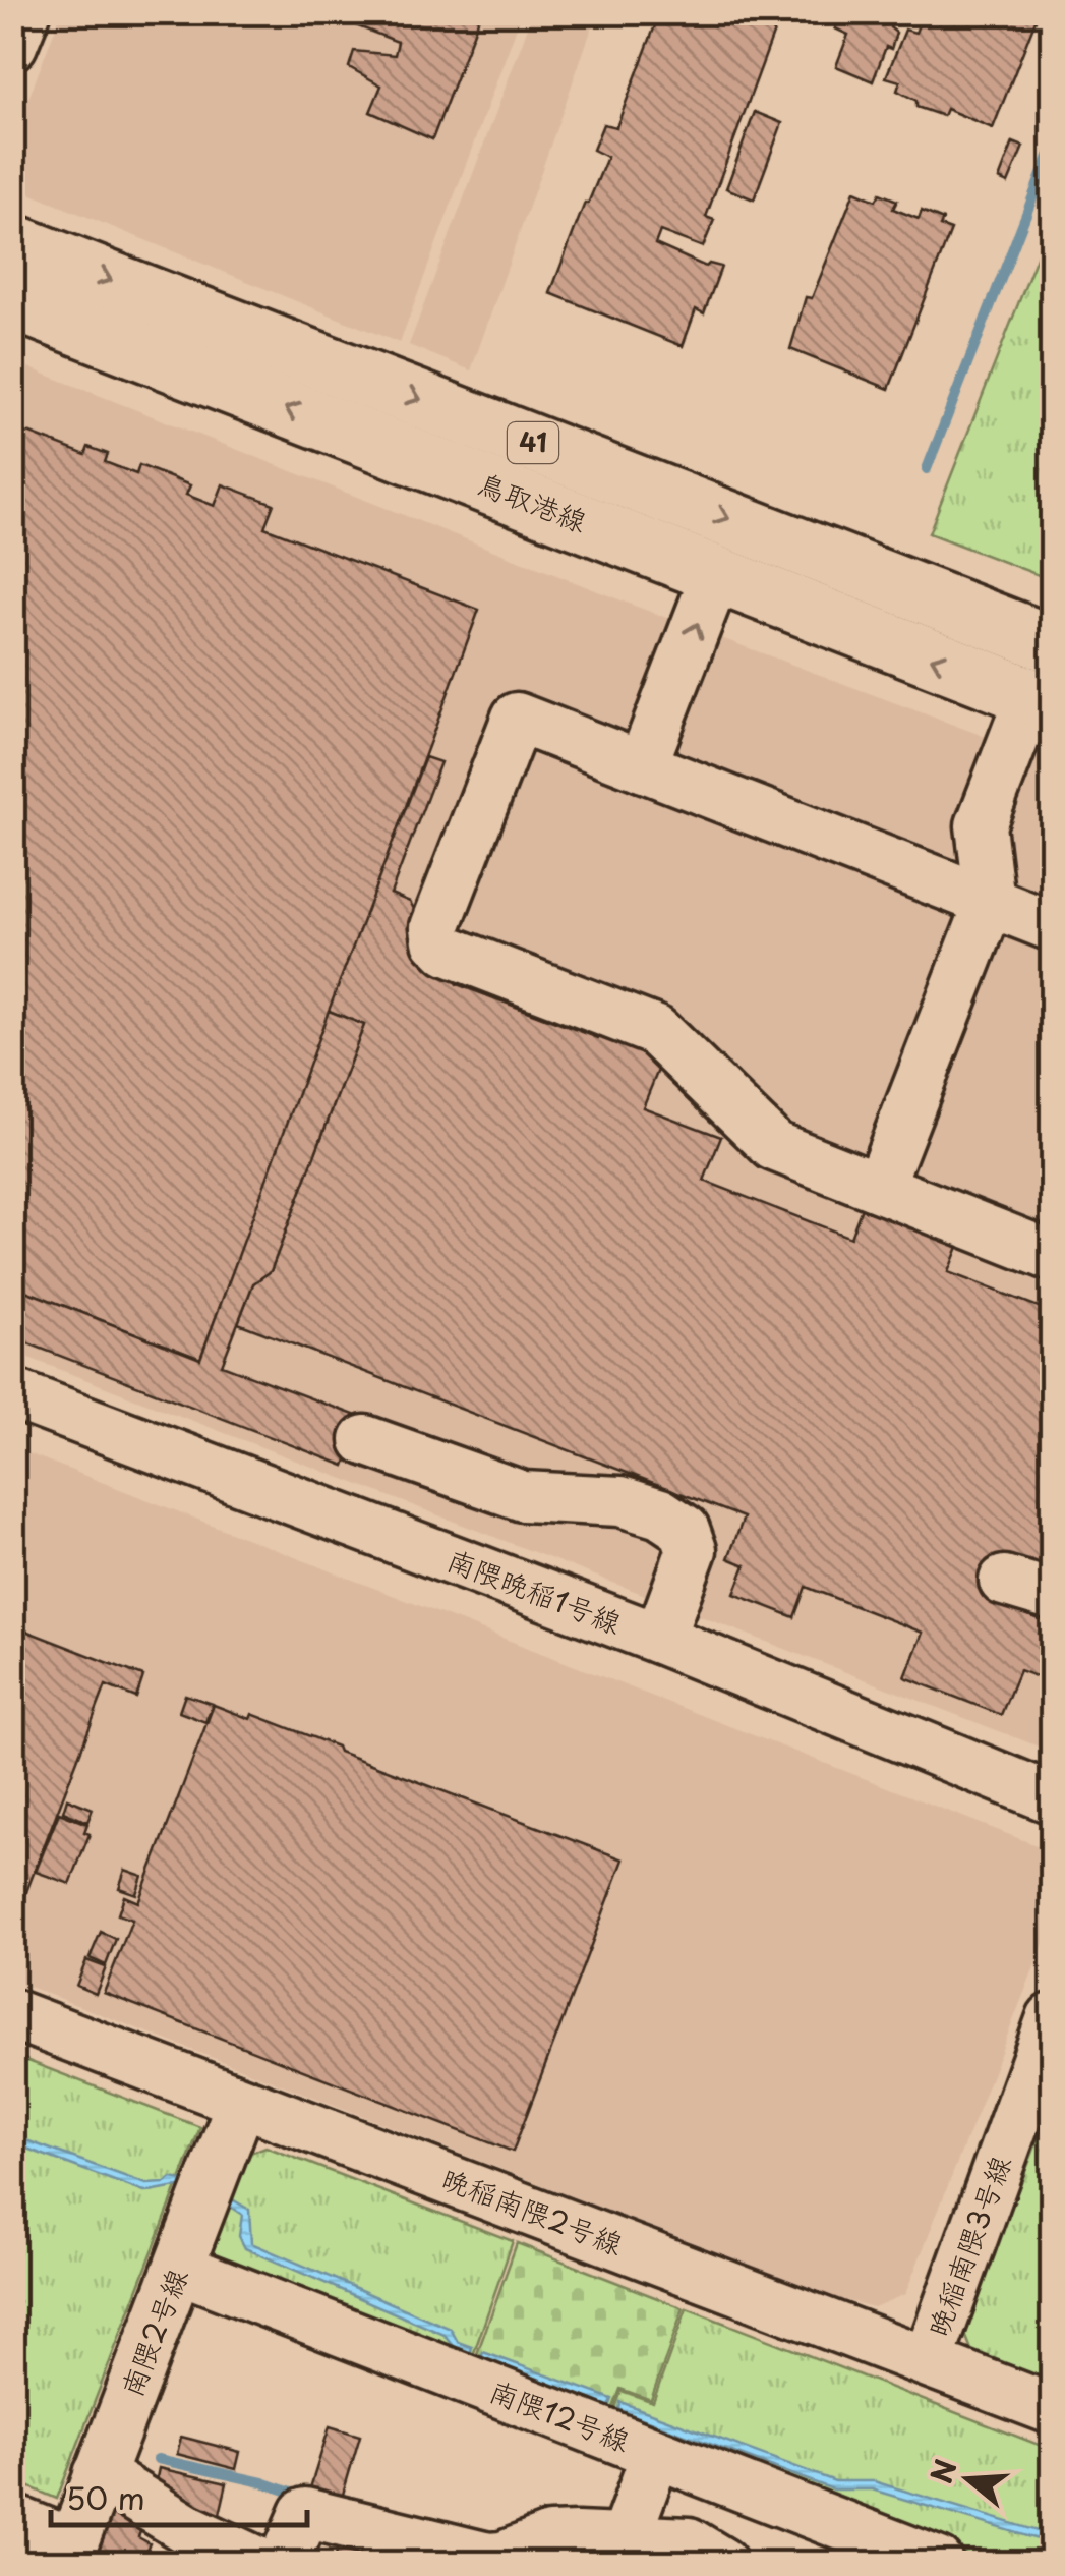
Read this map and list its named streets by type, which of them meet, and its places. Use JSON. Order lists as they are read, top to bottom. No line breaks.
{"streets":{"main road":["41","鳥取港線"],"street":["南隈晩稲1号線","晩稲南隈2号線","晩稲南隈3号線","南隈2号線","南隈12号線"]},"crossings":[["晩稲南隈2号線","晩稲南隈3号線"],["晩稲南隈2号線","南隈2号線"],["南隈2号線","南隈12号線"]],"scale_bar":"50 m","north":"left"}
